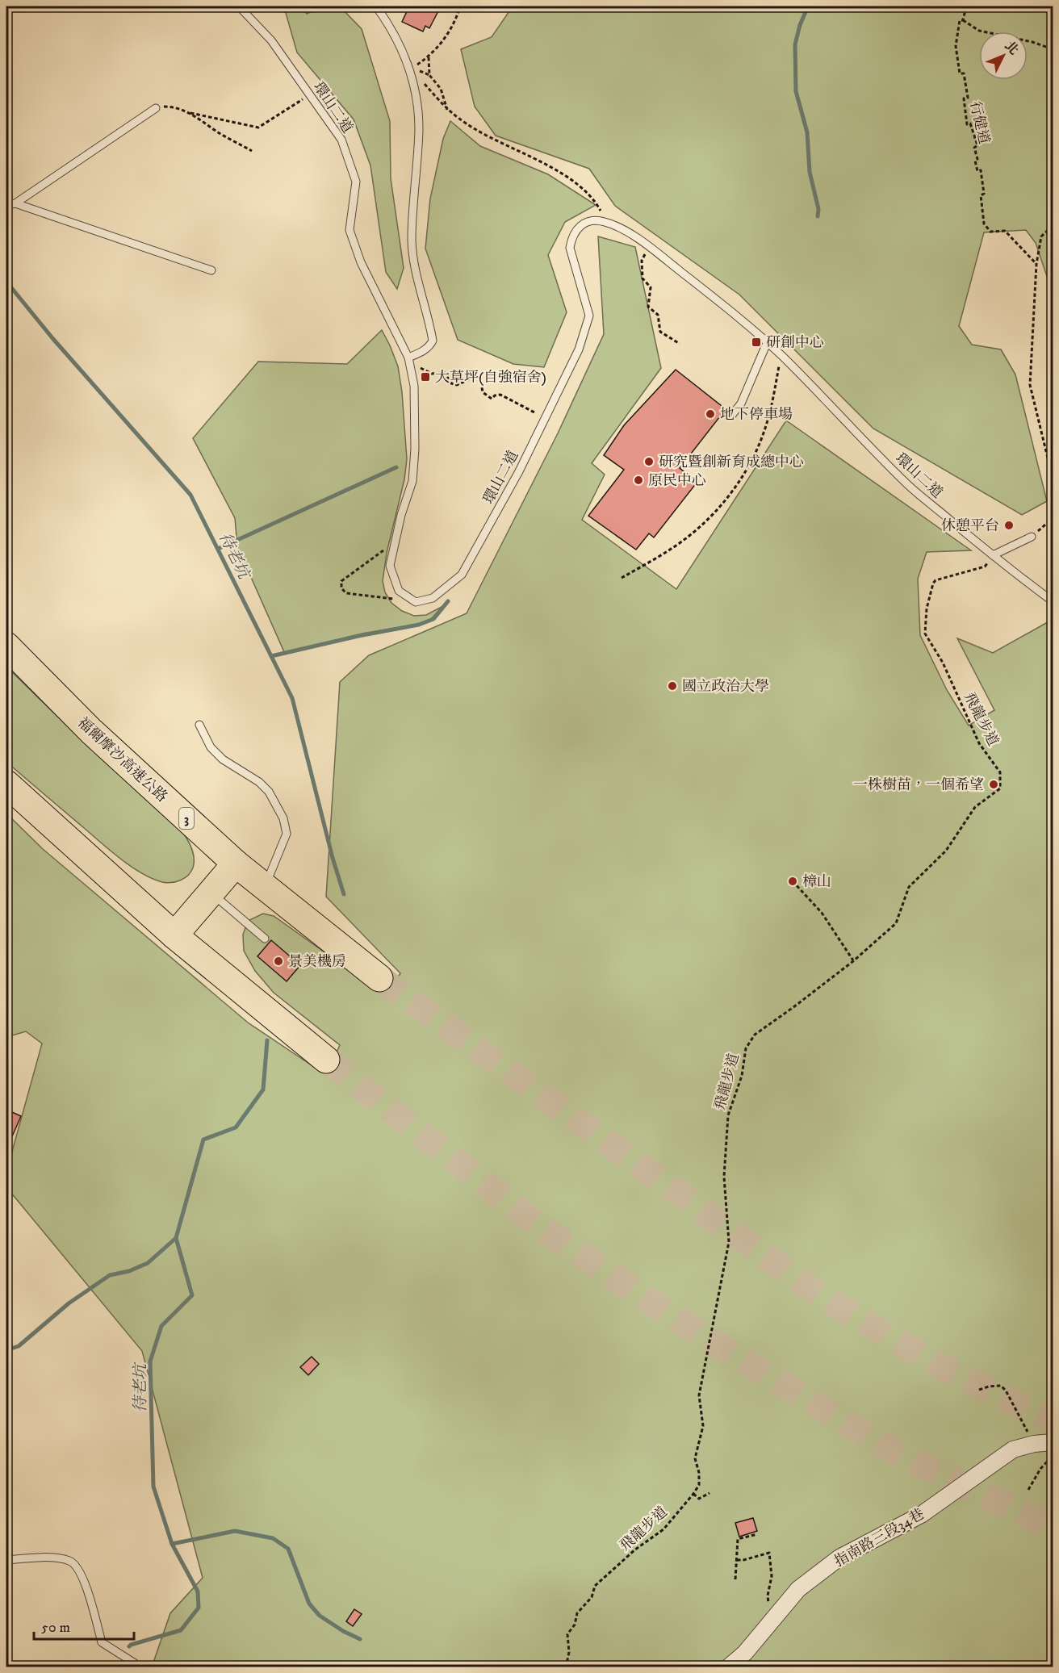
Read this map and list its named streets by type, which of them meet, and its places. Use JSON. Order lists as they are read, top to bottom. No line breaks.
{"streets":{"highway":["福爾摩沙高速公路","3"],"street":["指南路三段34巷"],"lane":["環山二道"],"path":["行健道","飛龍步道"]},"crossings":[["環山二道","飛龍步道"]],"water":["待老坑"],"places":{"transit":["研創中心","大草坪(自強宿舍)"],"other":["地下停車場","研究暨創新育成總中心","原民中心","休憩平台","國立政治大學","一株樹苗，一個希望","樟山","景美機房"]},"scale_bar":"50 m","north":"top right"}
